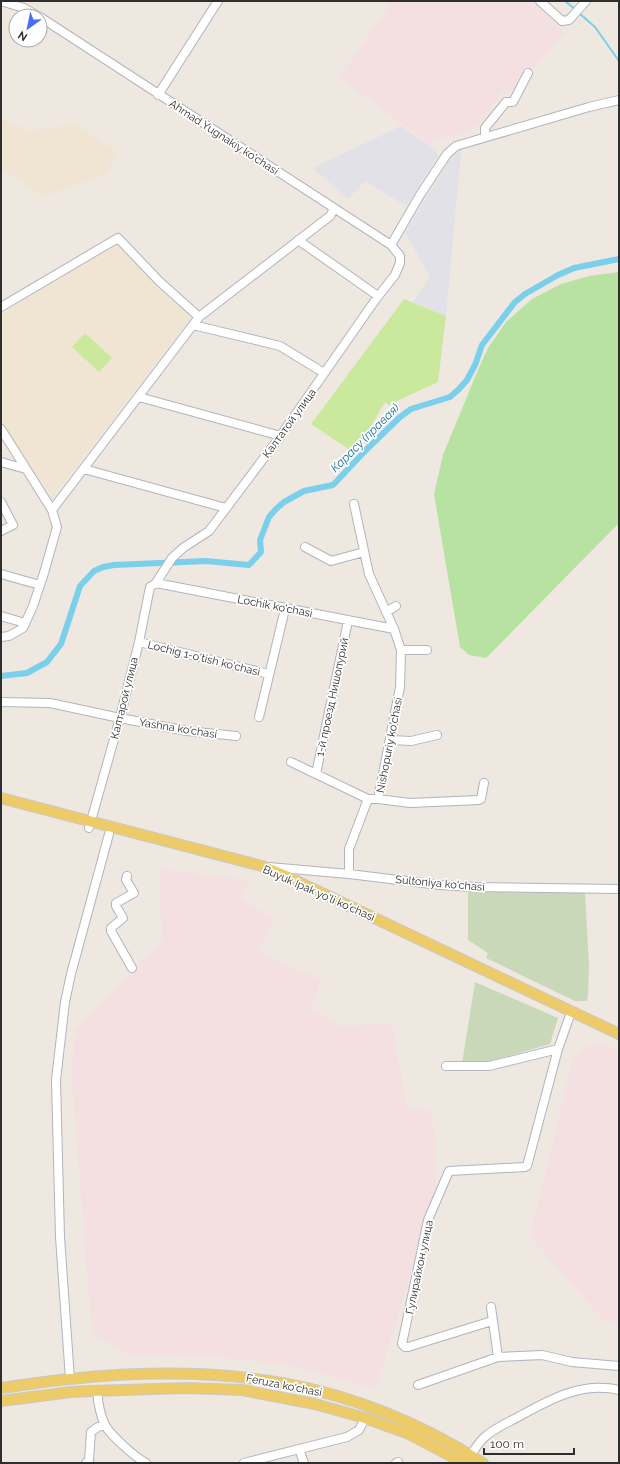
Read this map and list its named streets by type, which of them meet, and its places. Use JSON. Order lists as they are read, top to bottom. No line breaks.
{"streets":{"main road":["Buyuk Ipak yo'li ko'chasi","Feruza ko'chasi"],"street":["Ahmad Yugnakiy ko'chasi","Калтатой улица","Lochik ko'chasi","Lochig 1-o'tish ko'chasi","1-й проезд Нишопурий","Калтарой улица","Yashna ko'chasi","Nishopuriy ko'chasi","Sultoniya ko'chasi","Гулирайхон улица"]},"crossings":[["Ahmad Yugnakiy ko'chasi","Калтатой улица"],["Калтатой улица","Калтарой улица"],["Lochik ko'chasi","1-й проезд Нишопурий"],["Lochik ko'chasi","Калтарой улица"],["Lochik ko'chasi","Nishopuriy ko'chasi"],["Lochig 1-o'tish ko'chasi","Калтарой улица"],["Калтарой улица","Yashna ko'chasi"],["Калтарой улица","Buyuk Ipak yo'li ko'chasi"],["Nishopuriy ko'chasi","Sultoniya ko'chasi"],["Sultoniya ko'chasi","Buyuk Ipak yo'li ko'chasi"]],"water":["Карасу (правая)"],"scale_bar":"100 m","north":"bottom left"}
